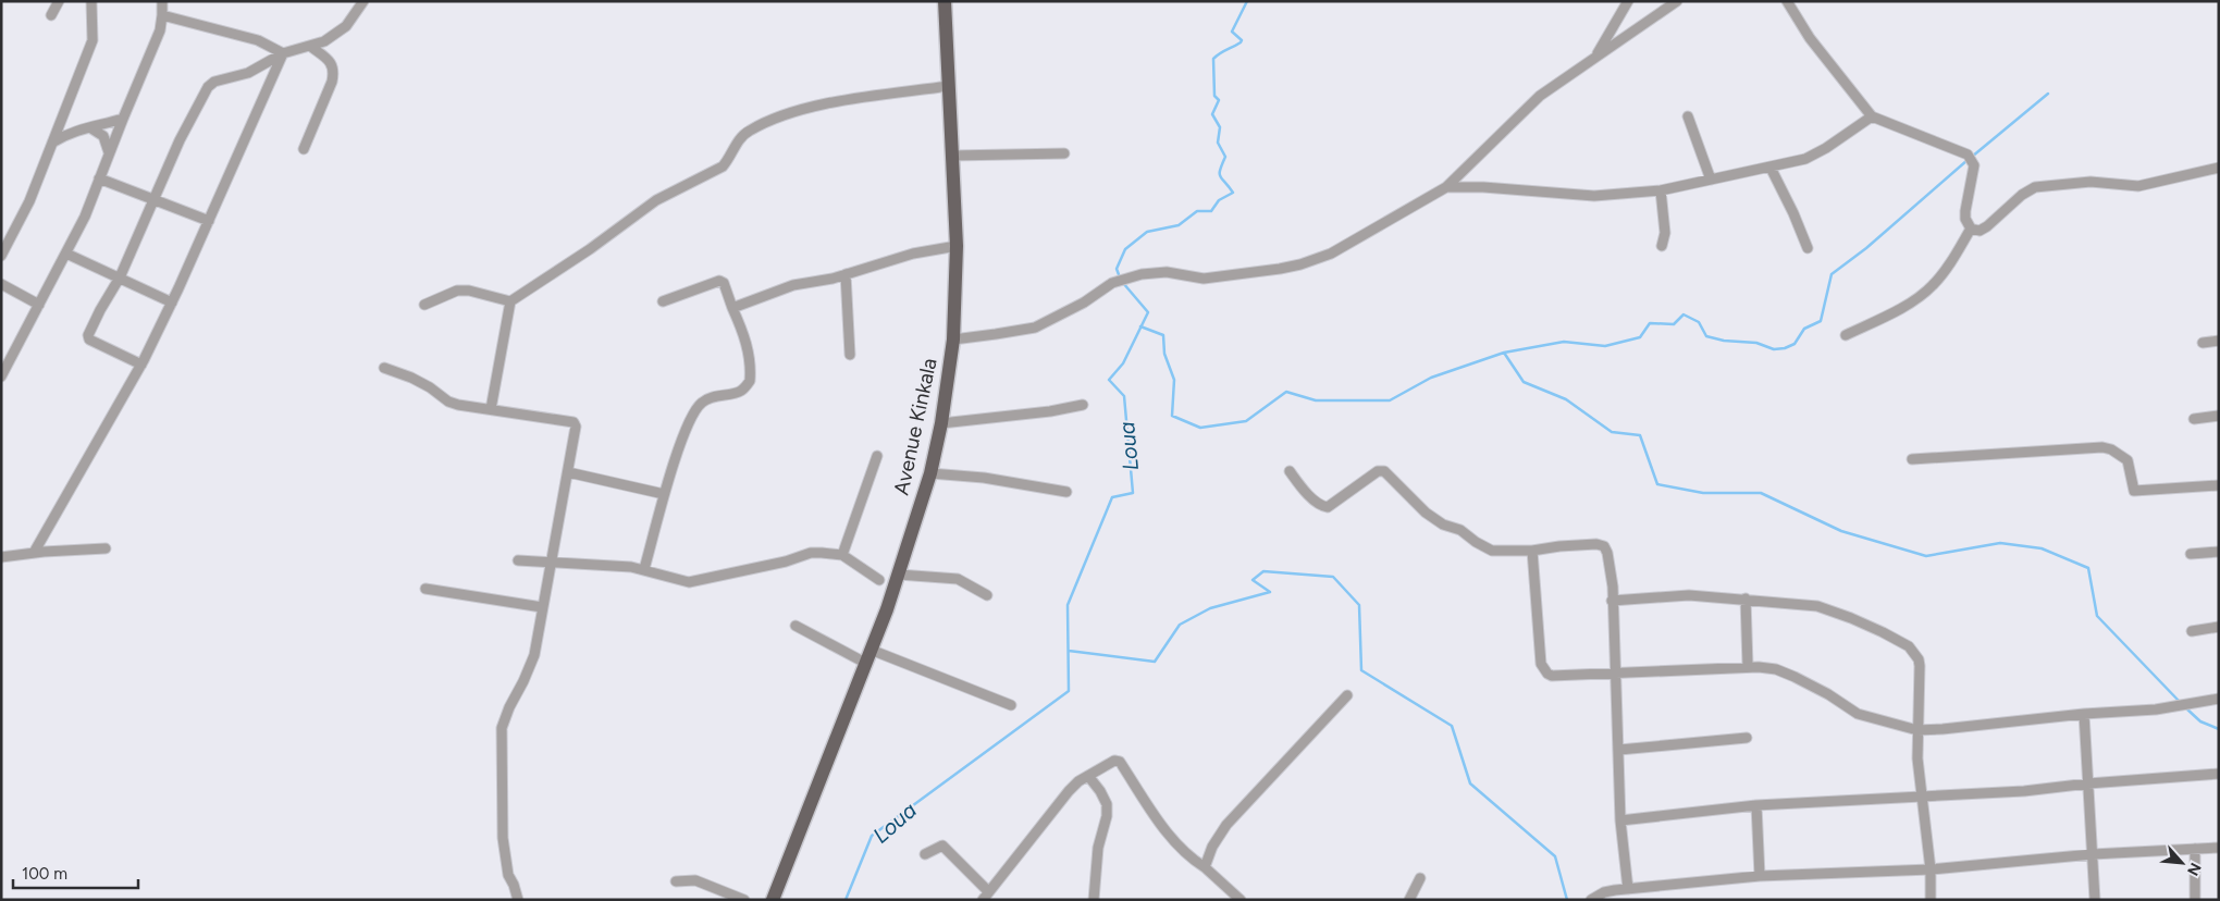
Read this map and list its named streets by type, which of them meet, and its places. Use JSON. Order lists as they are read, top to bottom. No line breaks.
{"streets":{"main road":["Avenue Kinkala"]},"water":["Loua"],"scale_bar":"100 m","north":"bottom right"}
